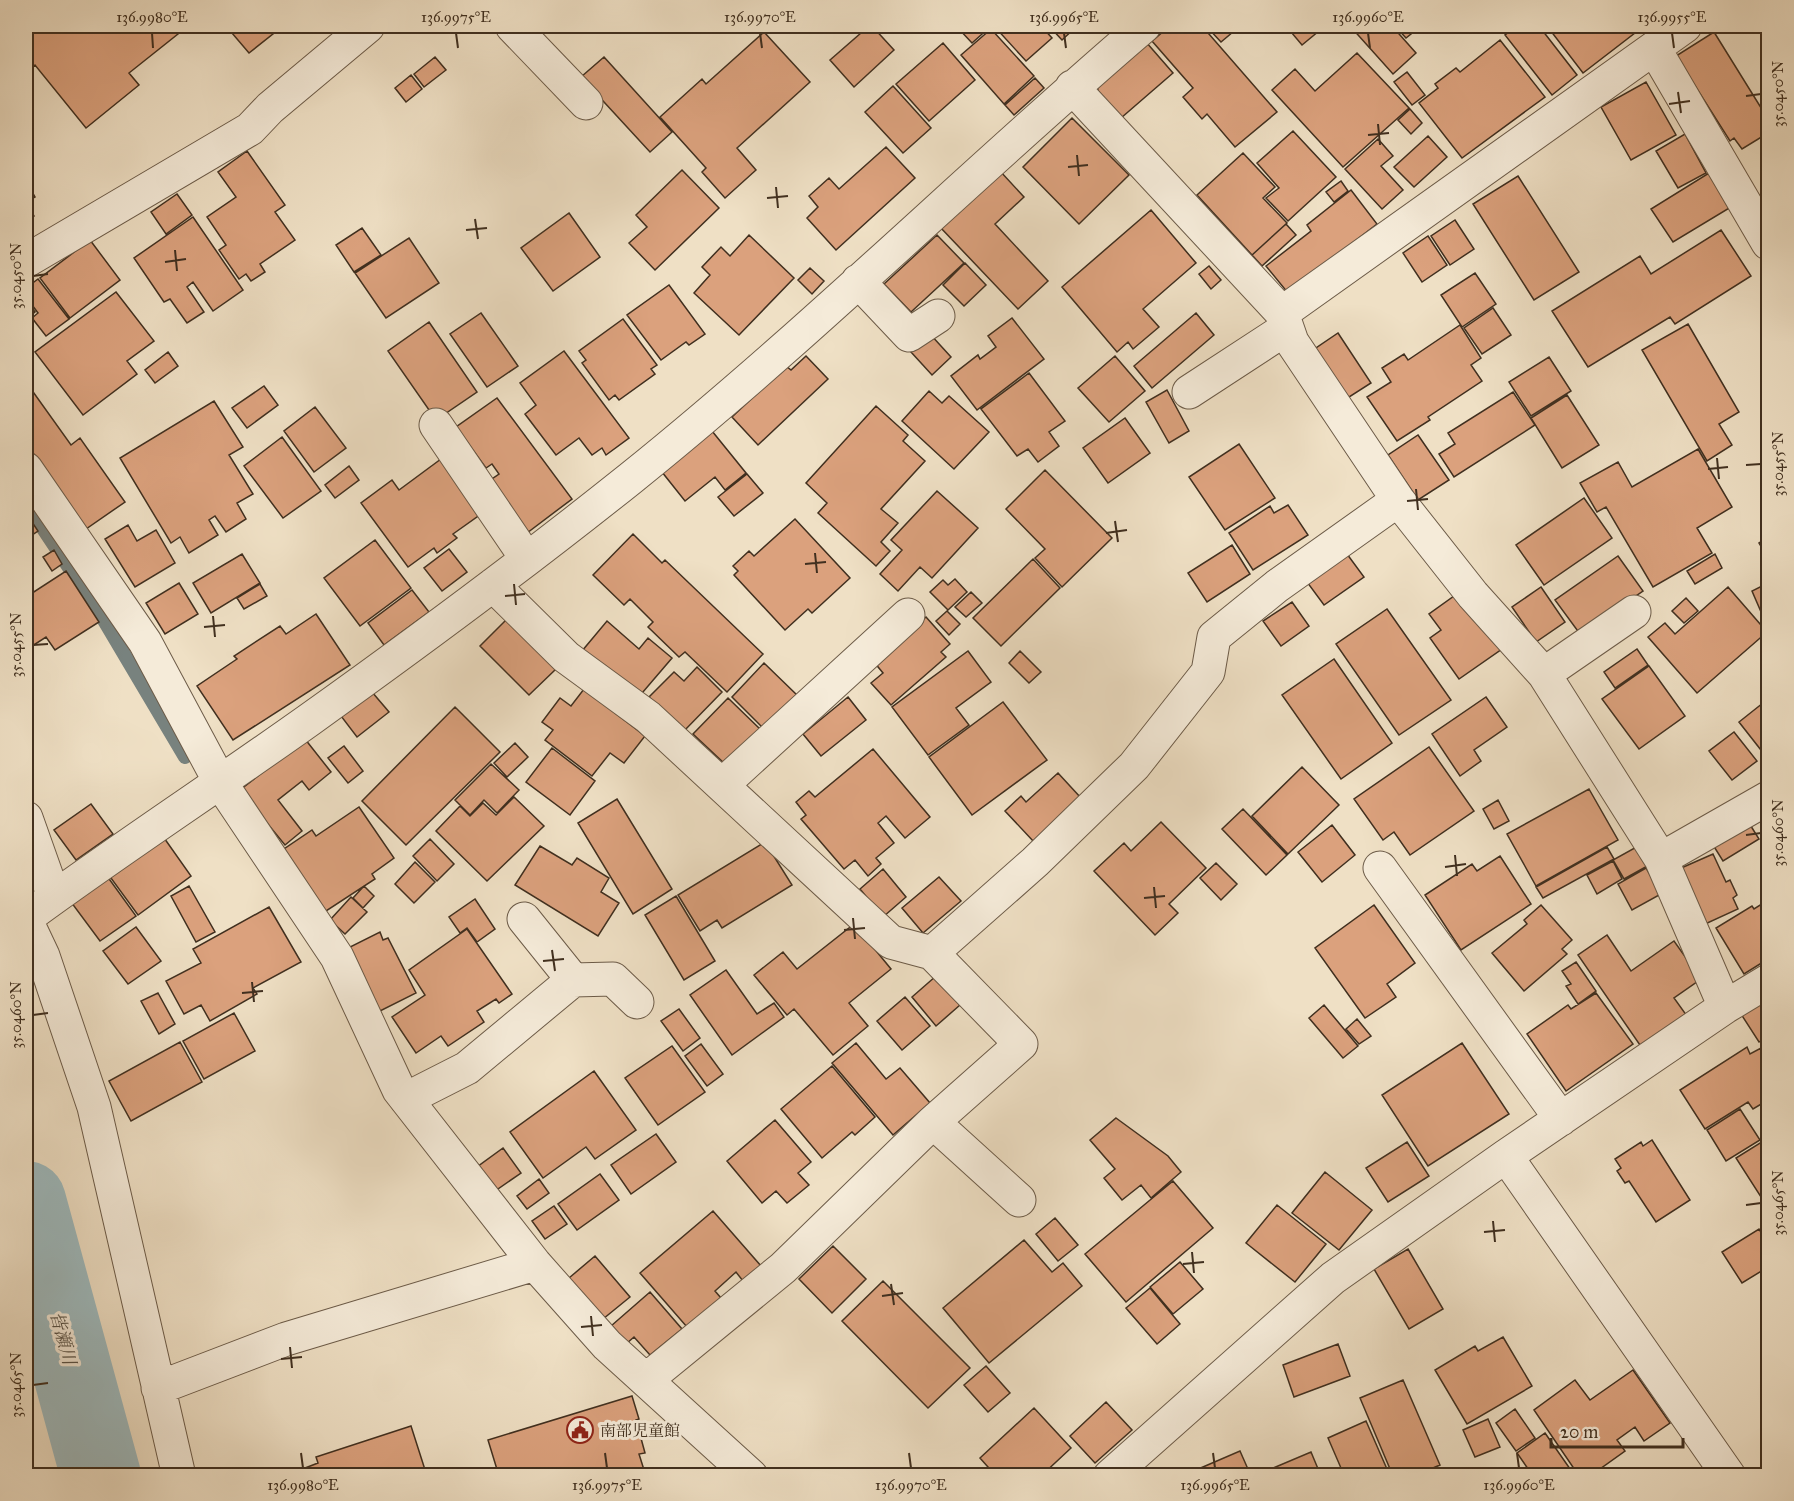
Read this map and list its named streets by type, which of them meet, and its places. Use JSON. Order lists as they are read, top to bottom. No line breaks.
{"water":["皆瀬川"],"places":{"public building":["南部児童館"]},"scale_bar":"20 m","coordinates":["136.9980°E","136.9975°E","136.9970°E","136.9965°E","136.9960°E","136.9955°E","35.0450°N","35.0455°N","35.0460°N","35.0465°N"]}
